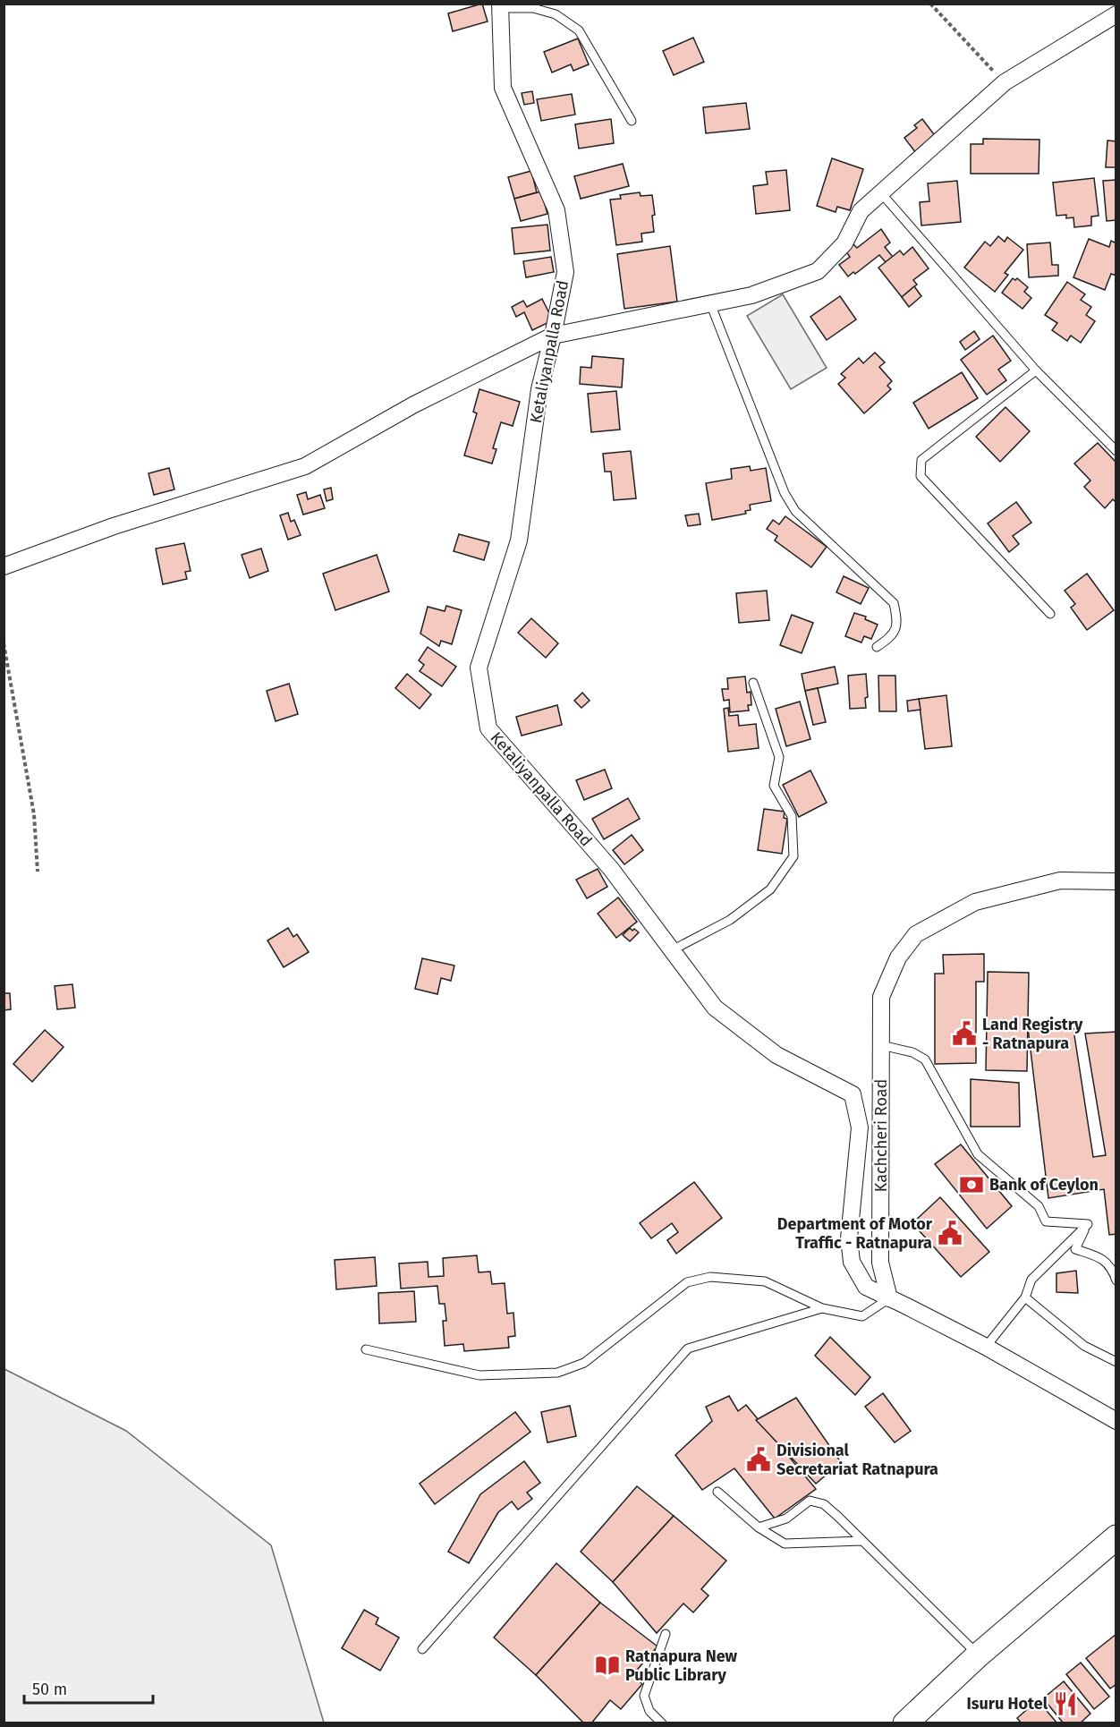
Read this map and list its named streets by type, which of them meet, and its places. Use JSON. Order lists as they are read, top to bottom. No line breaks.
{"streets":{"street":["Ketaliyanpalla Road","Kachcheri Road"]},"crossings":[["Ketaliyanpalla Road","Kachcheri Road"]],"places":{"public building":["Land Registry - Ratnapura","Department of Motor Traffic - Ratnapura","Divisional Secretariat Ratnapura"],"bank":["Bank of Ceylon"],"library":["Ratnapura New Public Library"],"restaurant":["Isuru Hotel"]},"scale_bar":"50 m"}
